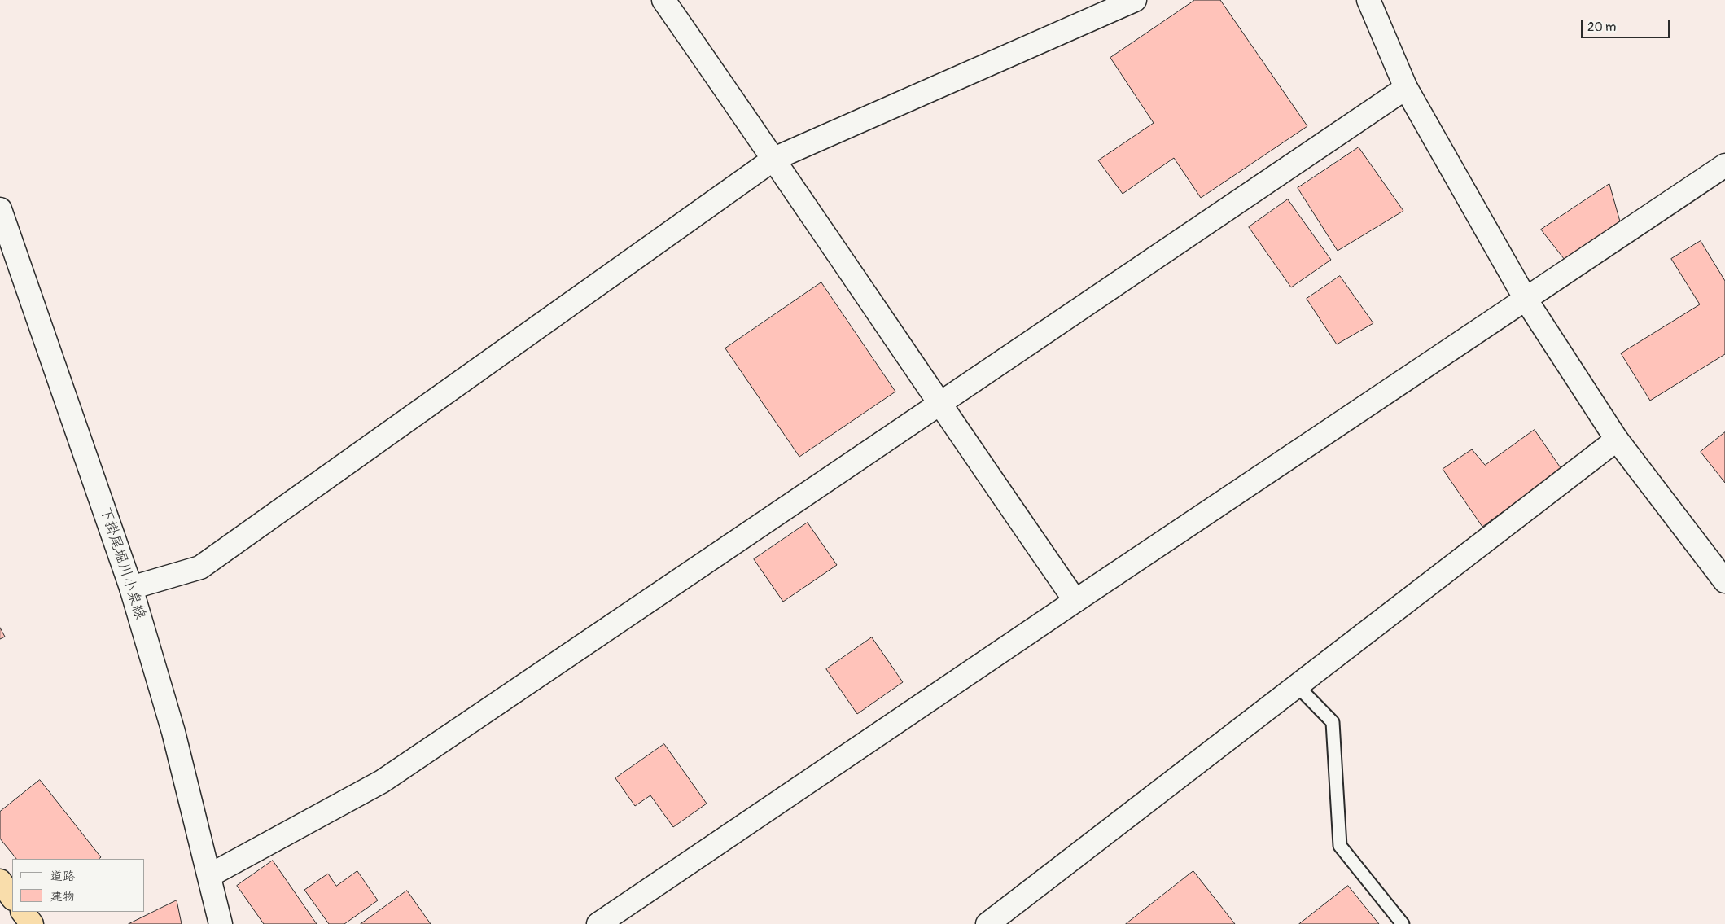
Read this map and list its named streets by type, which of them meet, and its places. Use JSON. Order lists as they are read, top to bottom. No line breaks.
{"streets":{"street":["下掛尾堀川小泉線"]},"legend":["道路","建物"],"scale_bar":"20 m"}
